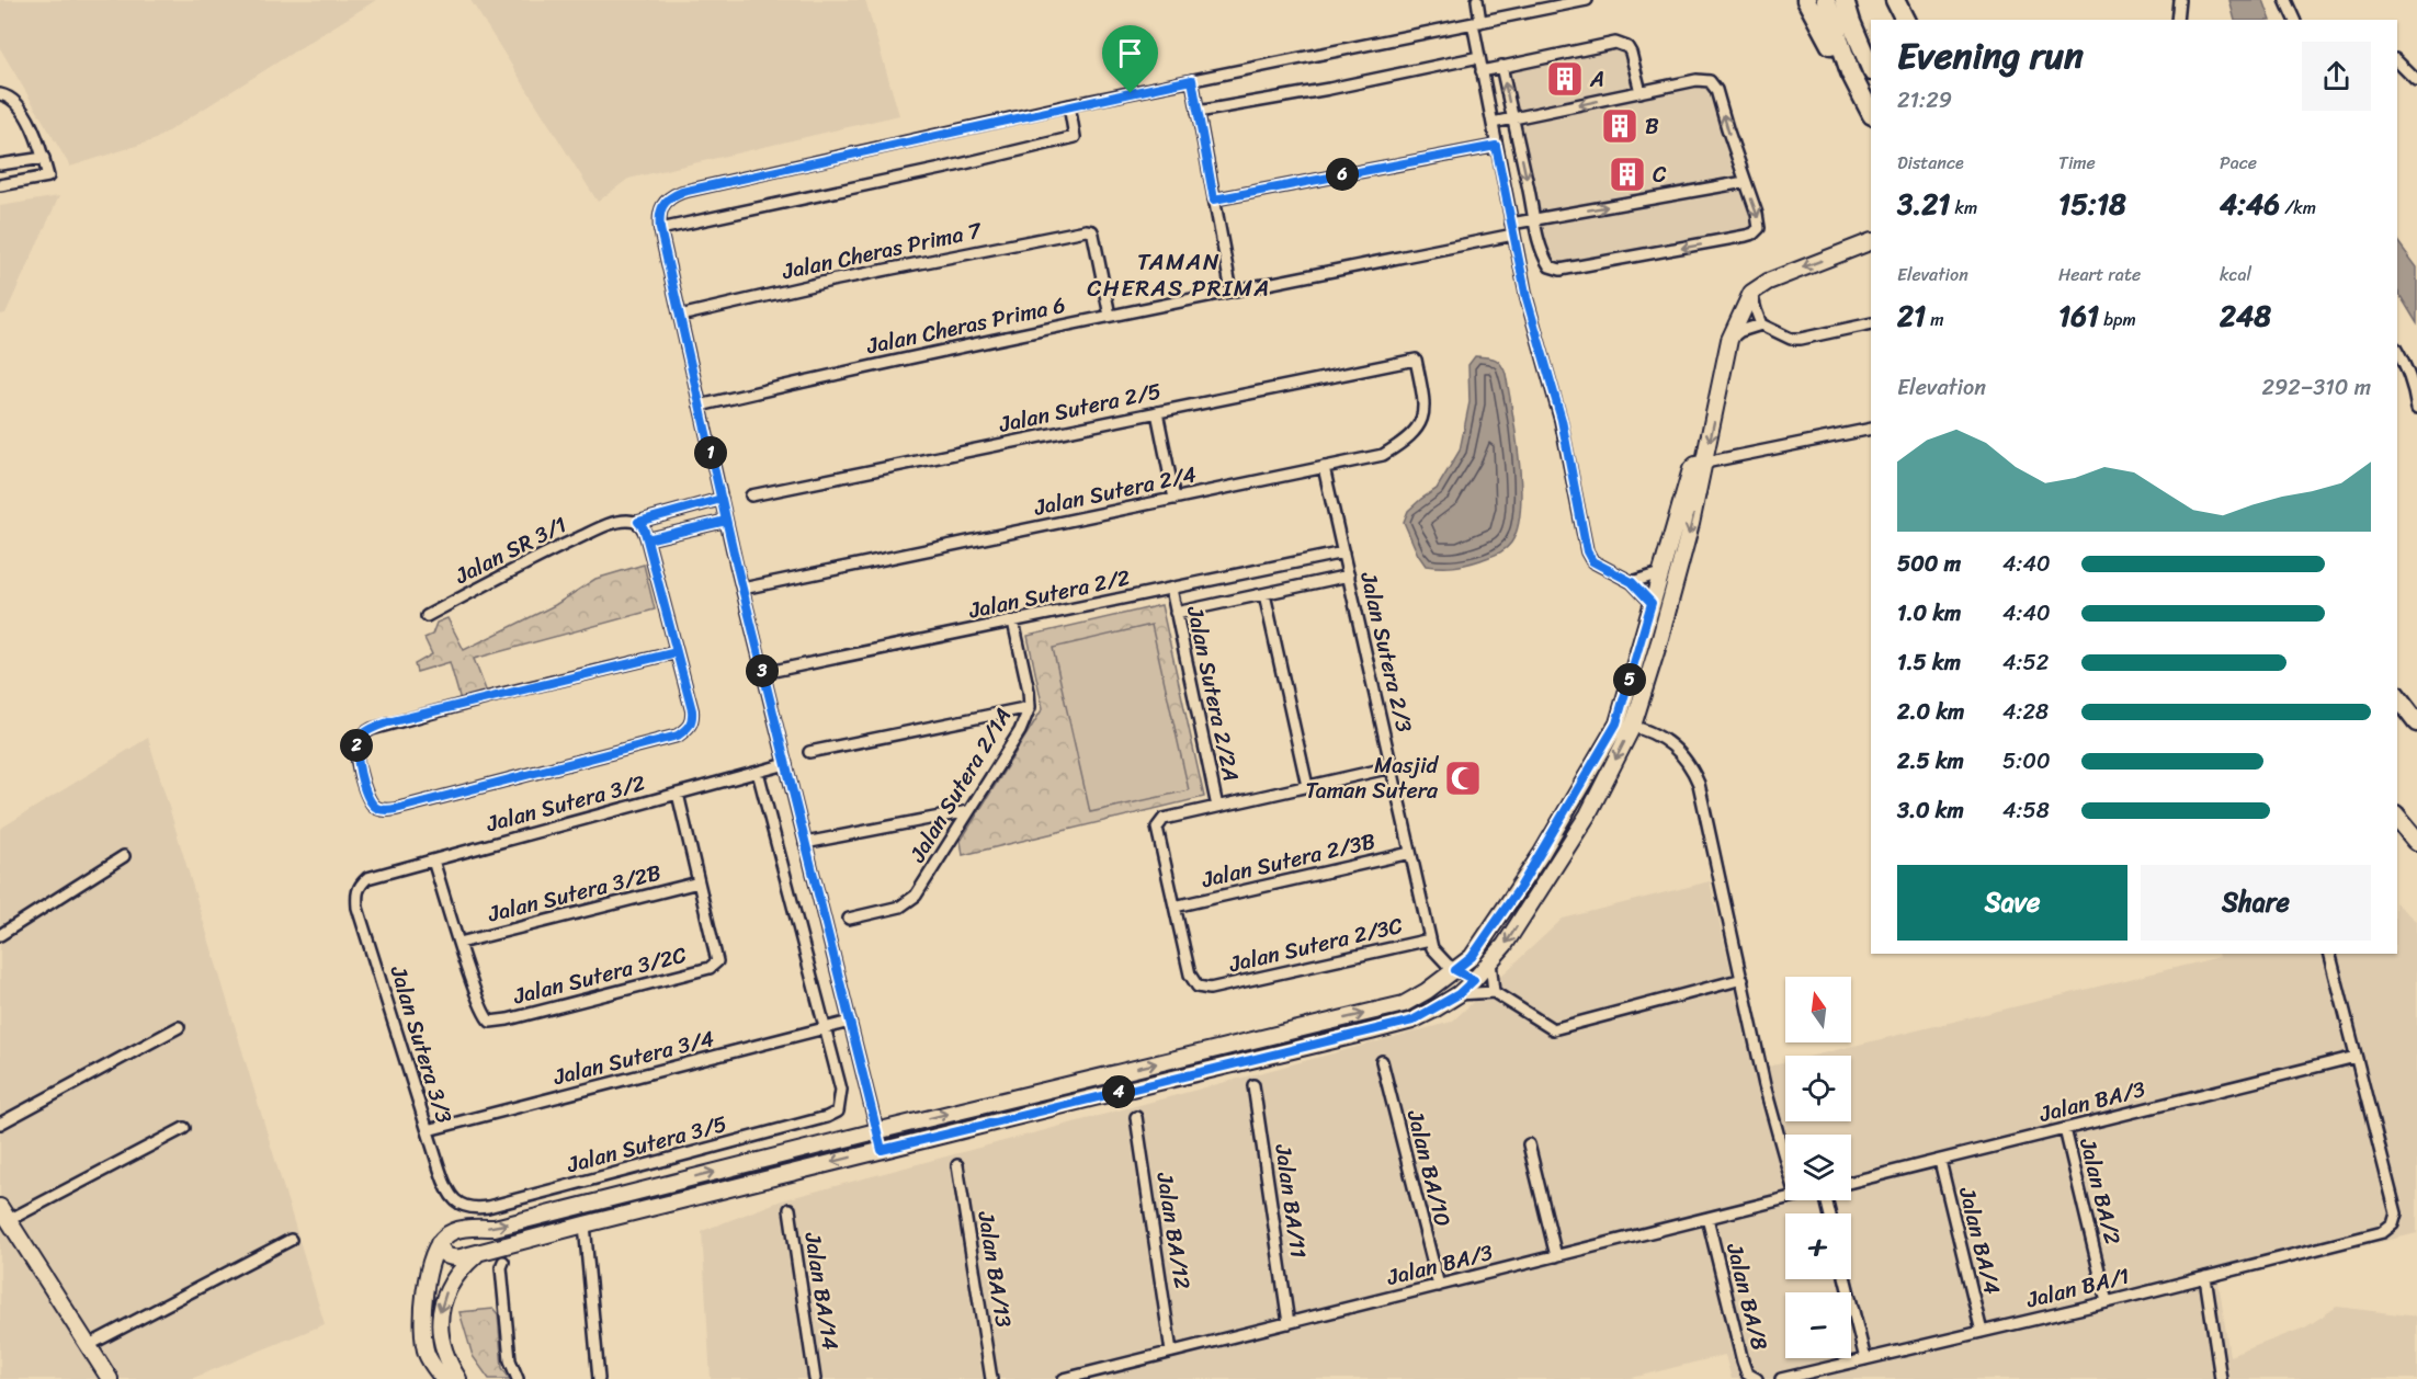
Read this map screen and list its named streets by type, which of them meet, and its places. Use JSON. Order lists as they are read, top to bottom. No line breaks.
{"streets":{"street":["Jalan Cheras Prima 7","Jalan Cheras Prima 6","Jalan Sutera 2/5","Jalan Sutera 2/4","Jalan SR 3/1","Jalan Sutera 2/2","Jalan Sutera 2/3","Jalan Sutera 2/2A","Jalan Sutera 2/1A","Jalan Sutera 3/2","Jalan Sutera 2/3B","Jalan Sutera 3/2B","Jalan Sutera 2/3C","Jalan Sutera 3/2C","Jalan Sutera 3/3","Jalan Sutera 3/4","Jalan BA/3","Jalan Sutera 3/5","Jalan BA/10","Jalan BA/2","Jalan BA/11","Jalan BA/12","Jalan BA/4","Jalan BA/13","Jalan BA/1","Jalan BA/14","Jalan BA/8"]},"crossings":[["Jalan Cheras Prima 7","Jalan Cheras Prima 6"],["Jalan Sutera 2/5","Jalan Sutera 2/4"],["Jalan Sutera 2/4","Jalan Sutera 2/3"],["Jalan Sutera 2/2","Jalan Sutera 2/3"],["Jalan Sutera 2/2","Jalan Sutera 2/2A"],["Jalan Sutera 2/2","Jalan Sutera 2/1A"],["Jalan Sutera 2/3","Jalan Sutera 2/3B"],["Jalan Sutera 2/3","Jalan Sutera 2/3C"],["Jalan Sutera 3/2","Jalan Sutera 3/3"],["Jalan Sutera 2/3B","Jalan Sutera 2/3C"],["Jalan Sutera 3/2B","Jalan Sutera 3/2C"],["Jalan Sutera 3/3","Jalan Sutera 3/4"],["Jalan Sutera 3/3","Jalan Sutera 3/5"],["Jalan Sutera 3/4","Jalan Sutera 3/5"],["Jalan BA/3","Jalan BA/10"],["Jalan BA/3","Jalan BA/2"],["Jalan BA/3","Jalan BA/11"],["Jalan BA/3","Jalan BA/12"],["Jalan BA/3","Jalan BA/4"],["Jalan BA/3","Jalan BA/1"],["Jalan BA/3","Jalan BA/8"],["Jalan BA/2","Jalan BA/1"],["Jalan BA/4","Jalan BA/1"]],"districts":["TAMAN CHERAS PRIMA"],"places":{"building":["A","B","C"],"mosque":["Masjid Taman Sutera"]},"north":"top","page":{"heading":["Evening run","21:29"],"stats":[["Distance","3.21 km"],["Time","15:18"],["Pace","4:46 /km"],["Elevation","21 m"],["Heart rate","161 bpm"],["kcal","248"]],"pins":["6","1","3","5","2","4"],"chart":["Elevation","292–310 m"],"list":[{"name":"500 m","note":"4:40"},{"name":"1.0 km","note":"4:40"},{"name":"1.5 km","note":"4:52"},{"name":"2.0 km","note":"4:28"},{"name":"2.5 km","note":"5:00"},{"name":"3.0 km","note":"4:58"}],"buttons":["Save","Share"],"map_buttons":["+","−"]}}
